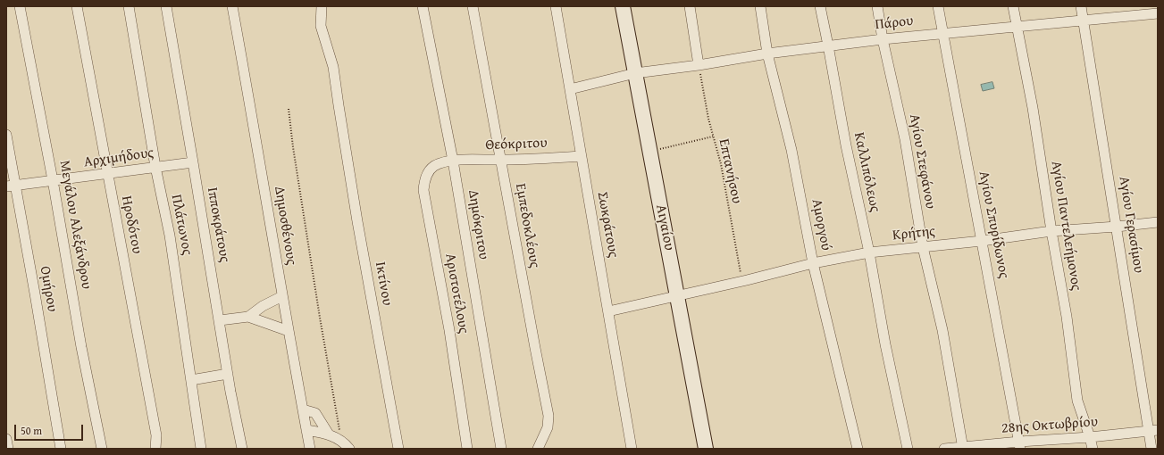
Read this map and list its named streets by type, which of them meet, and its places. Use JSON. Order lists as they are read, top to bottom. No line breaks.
{"streets":{"main road":["Αιγαίου"],"street":["Πάρου","Θεόκριτου","Αρχιμήδους","Αγίου Στεφάνου","Καλλιπόλεως","Μεγάλου Αλεξάνδρου","Ηροδότου","Πλάτωνος","Ιπποκράτους","Δημόκριτου","Σωκράτους","Αμοργού","Αγίου Σπυρίδωνος","Αγίου Γερασίμου","Δημοσθένους","Εμπεδοκλέους","Αγίου Παντελεήμονος","Κρήτης","Ικτίνου","Ομήρου","Αριστοτέλους","28ης Οκτωβρίου"],"path":["Επτανήσου"]},"crossings":[["Πάρου","Αγίου Στεφάνου"],["Πάρου","Επτανήσου"],["Πάρου","Καλλιπόλεως"],["Πάρου","Σωκράτους"],["Πάρου","Αμοργού"],["Πάρου","Αγίου Σπυρίδωνος"],["Πάρου","Αγίου Γερασίμου"],["Πάρου","Αγίου Παντελεήμονος"],["Πάρου","Αιγαίου"],["Θεόκριτου","Δημόκριτου"],["Θεόκριτου","Σωκράτους"],["Θεόκριτου","Εμπεδοκλέους"],["Θεόκριτου","Αριστοτέλους"],["Αρχιμήδους","Μεγάλου Αλεξάνδρου"],["Αρχιμήδους","Ηροδότου"],["Αρχιμήδους","Πλάτωνος"],["Αρχιμήδους","Ιπποκράτους"],["Αρχιμήδους","Ομήρου"],["Αγίου Στεφάνου","Κρήτης"],["Αγίου Στεφάνου","28ης Οκτωβρίου"],["Επτανήσου","Κρήτης"],["Καλλιπόλεως","Κρήτης"],["Δημόκριτου","Αριστοτέλους"],["Σωκράτους","Κρήτης"],["Αμοργού","Κρήτης"],["Αγίου Σπυρίδωνος","Κρήτης"],["Αγίου Σπυρίδωνος","28ης Οκτωβρίου"],["Αγίου Γερασίμου","Κρήτης"],["Αγίου Γερασίμου","28ης Οκτωβρίου"],["Αγίου Παντελεήμονος","Κρήτης"],["Αγίου Παντελεήμονος","28ης Οκτωβρίου"],["Αιγαίου","Κρήτης"]],"scale_bar":"50 m"}
